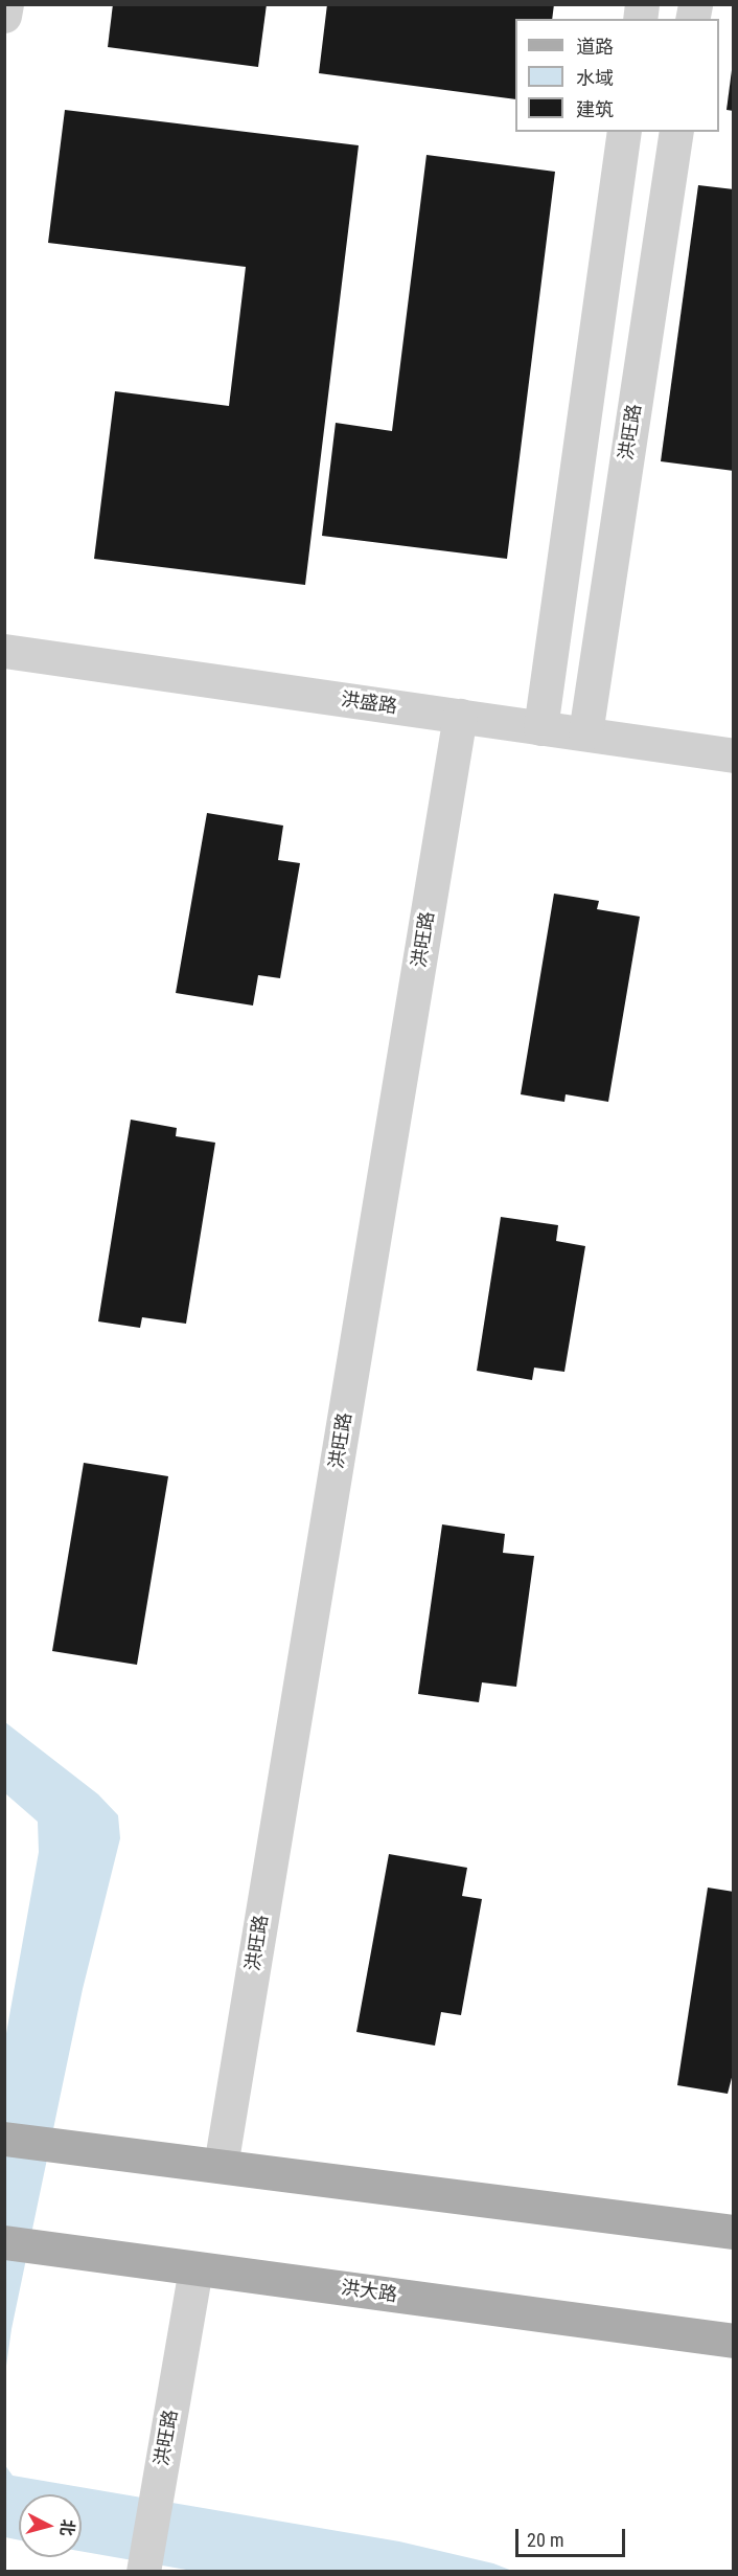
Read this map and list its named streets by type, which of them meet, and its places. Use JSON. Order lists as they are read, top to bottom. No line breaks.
{"streets":{"main road":["洪大路"],"street":["洪旺路","洪盛路"]},"crossings":[["洪旺路","洪盛路"],["洪旺路","洪大路"]],"legend":["道路","水域","建筑"],"scale_bar":"20 m","north":"right"}
